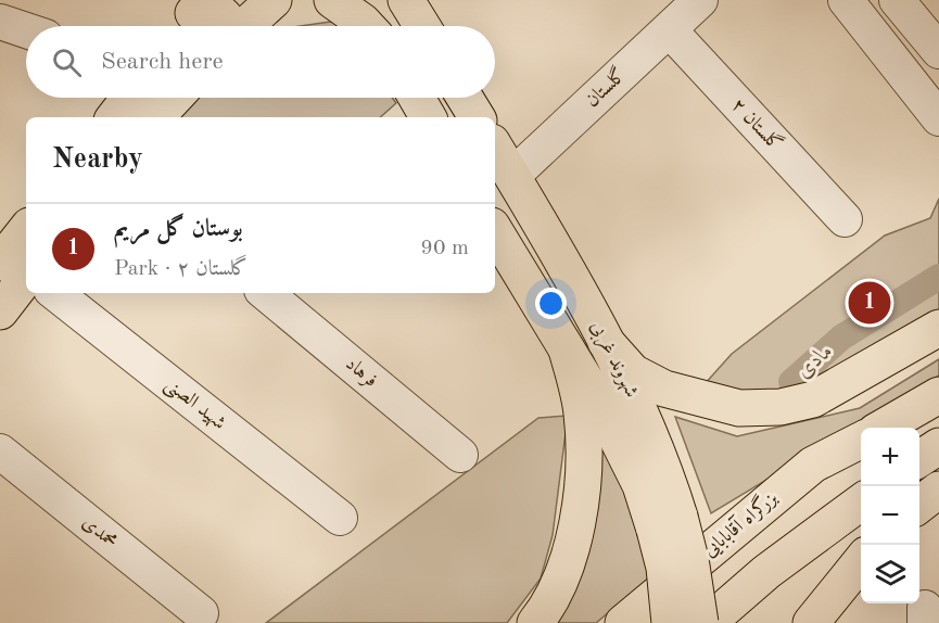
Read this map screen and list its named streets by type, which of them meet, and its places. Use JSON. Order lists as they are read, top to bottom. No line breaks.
{"streets":{"main road":["شهروند غربی","بزرگراه آقابابایی"],"street":["گلستان","گلستان ۲","فرهاد","شهید الصنی","محمدی"]},"crossings":[["گلستان","گلستان ۲"],["گلستان","شهروند غربی"]],"water":["مادی"],"page":{"search":"Search here","heading":"Nearby","list":[{"mark":"1","name":"بوستان گل مریم","note":"Park · گلستان ۲","value":"90 m"}],"pins":"1","map_buttons":["+","−"]}}
